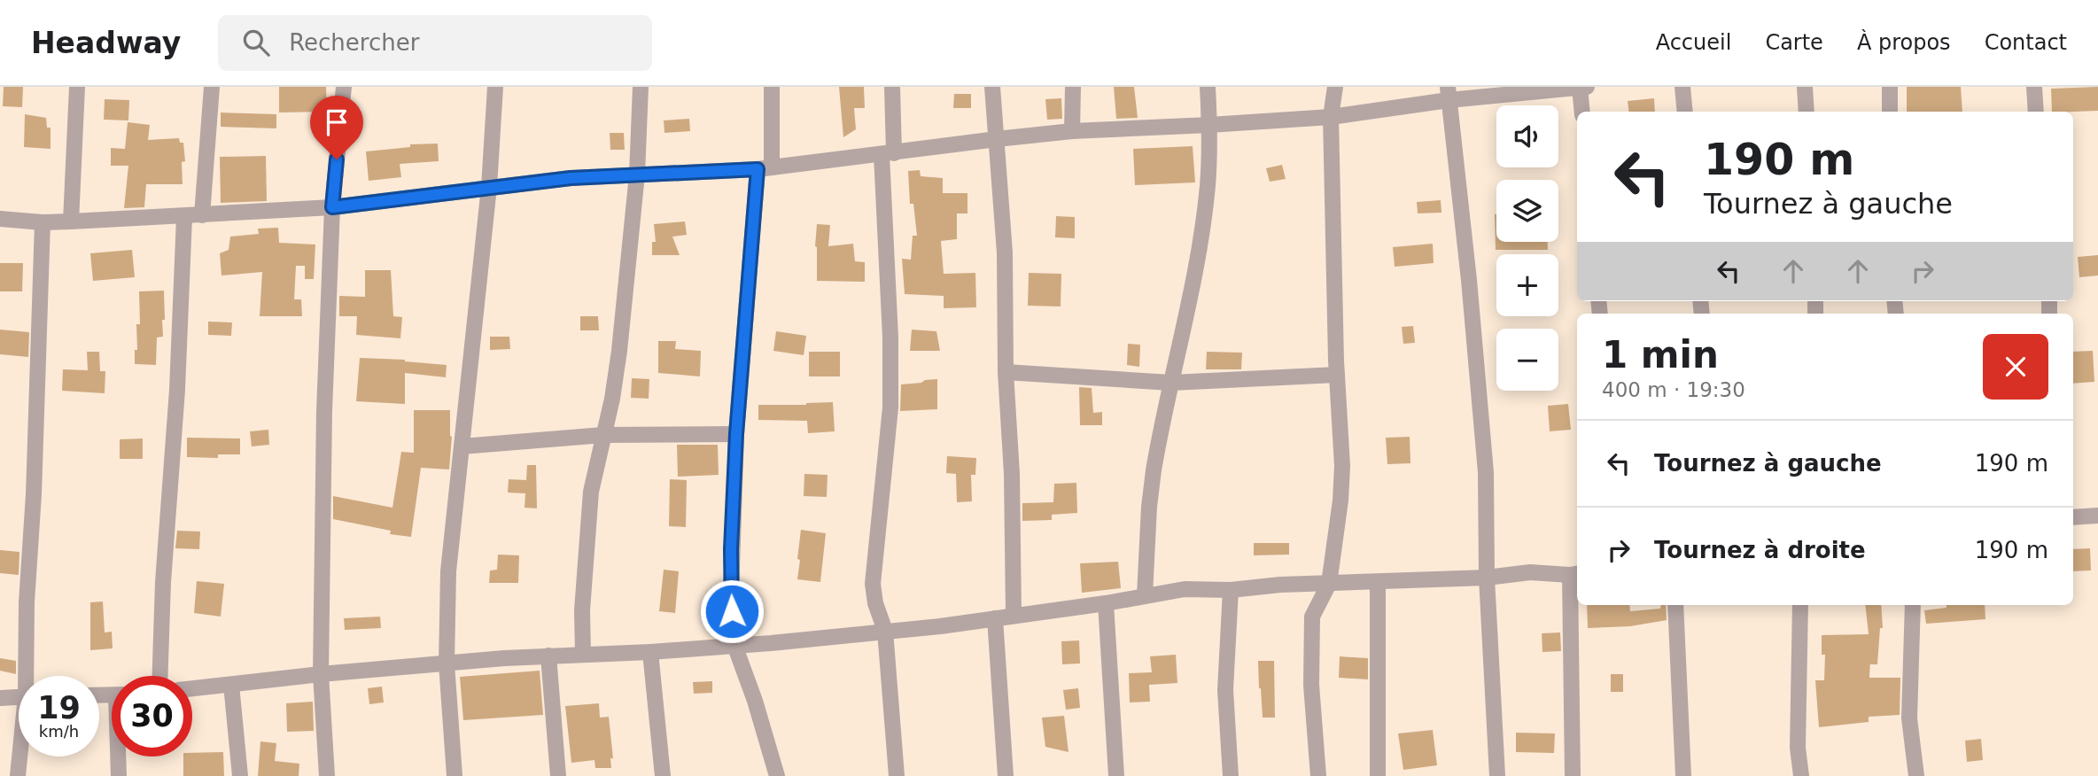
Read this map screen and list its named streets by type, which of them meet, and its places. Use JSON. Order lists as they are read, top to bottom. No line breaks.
{"page":{"header":"Headway","search":"Rechercher","nav":["Accueil","Carte","À propos","Contact"],"map_buttons":["+","−"],"turn":["190 m","Tournez à gauche"],"heading":["1 min","400 m · 19:30"],"list":[{"name":"Tournez à gauche","value":"190 m"},{"name":"Tournez à droite","value":"190 m"}],"speed":"19 km/h","limit":"30"}}
